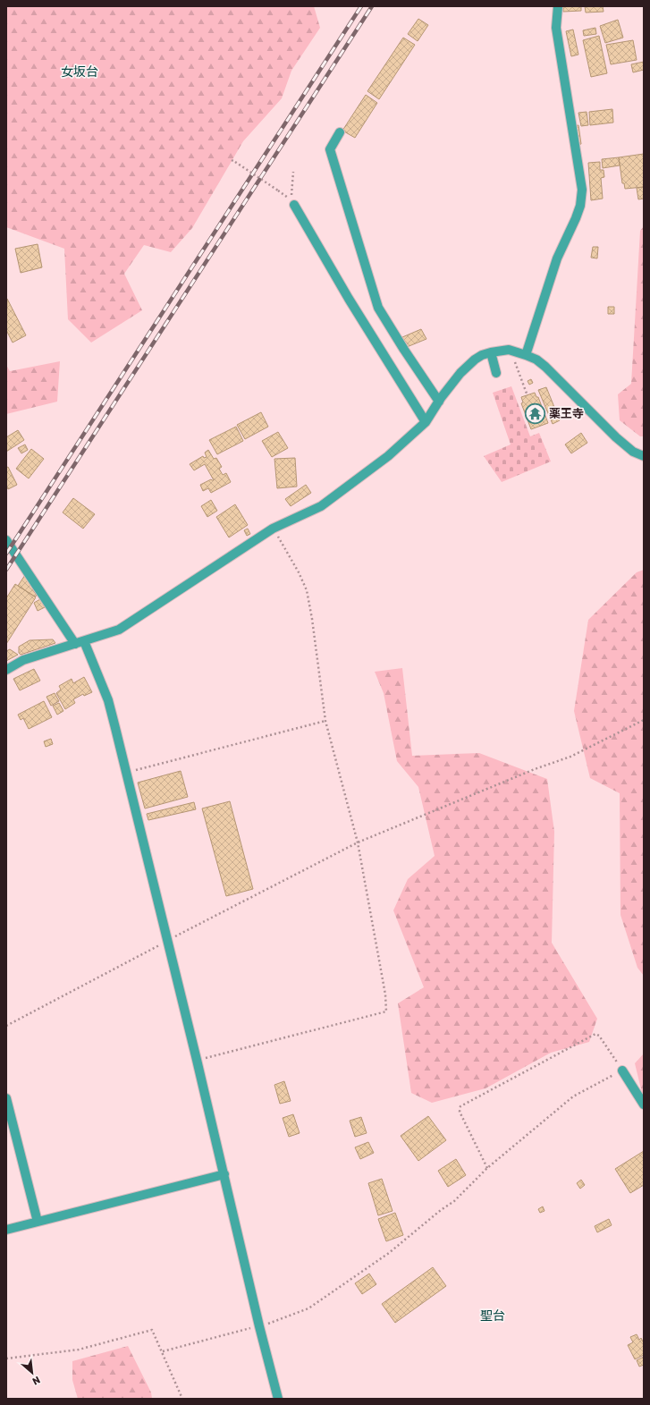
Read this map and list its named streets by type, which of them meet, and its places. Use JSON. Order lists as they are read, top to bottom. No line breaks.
{"districts":["女坂台","聖台"],"places":{"temple":["薬王寺"]},"north":"bottom right"}
